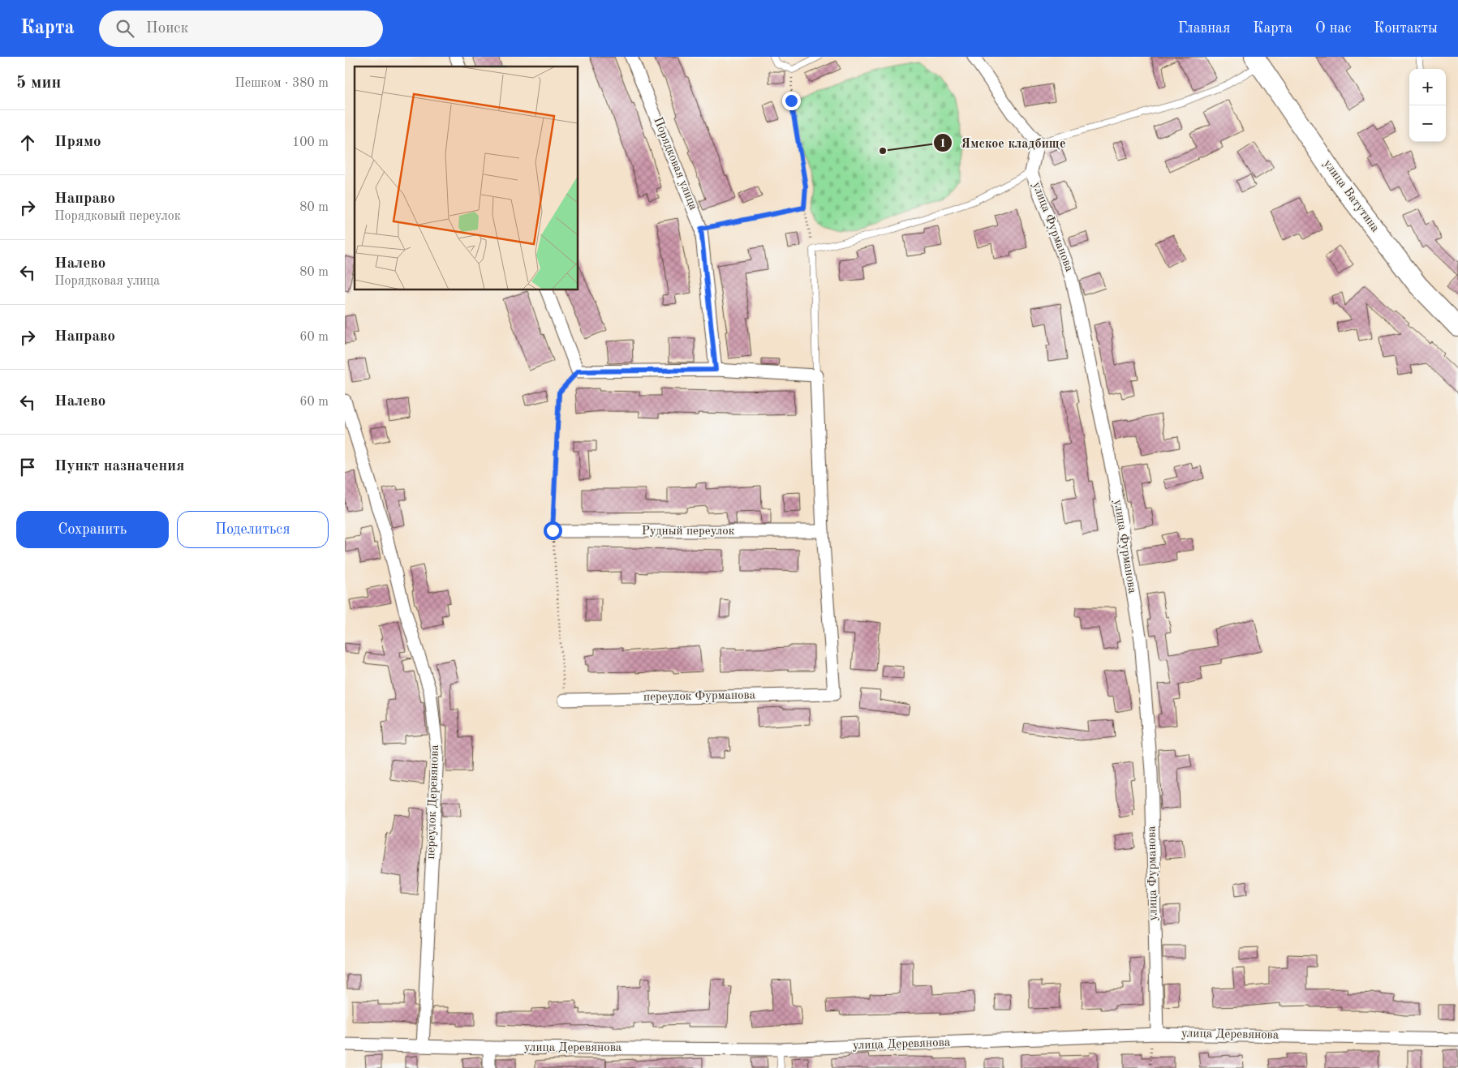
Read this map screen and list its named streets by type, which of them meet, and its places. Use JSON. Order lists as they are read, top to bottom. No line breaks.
{"streets":{"main road":["улица Ватутина"],"street":["Порядковая улица","улица Фурманова","Рудный переулок","переулок Фурманова","переулок Деревянова","улица Деревянова"]},"crossings":[["улица Фурманова","улица Деревянова"],["Рудный переулок","переулок Фурманова"],["переулок Деревянова","улица Деревянова"]],"places":["Ямское кладбище"],"page":{"header":"Карта","search":"Поиск","nav":["Главная","Карта","О нас","Контакты"],"heading":["5 мин","Пешком · 380 m"],"map_buttons":["+","−"],"list":[["Прямо","100 m"],["Направо","Порядковый переулок","80 m"],["Налево","Порядковая улица","80 m"],["Направо","60 m"],["Налево","60 m"],"Пункт назначения"],"buttons":["Сохранить","Поделиться"]}}
